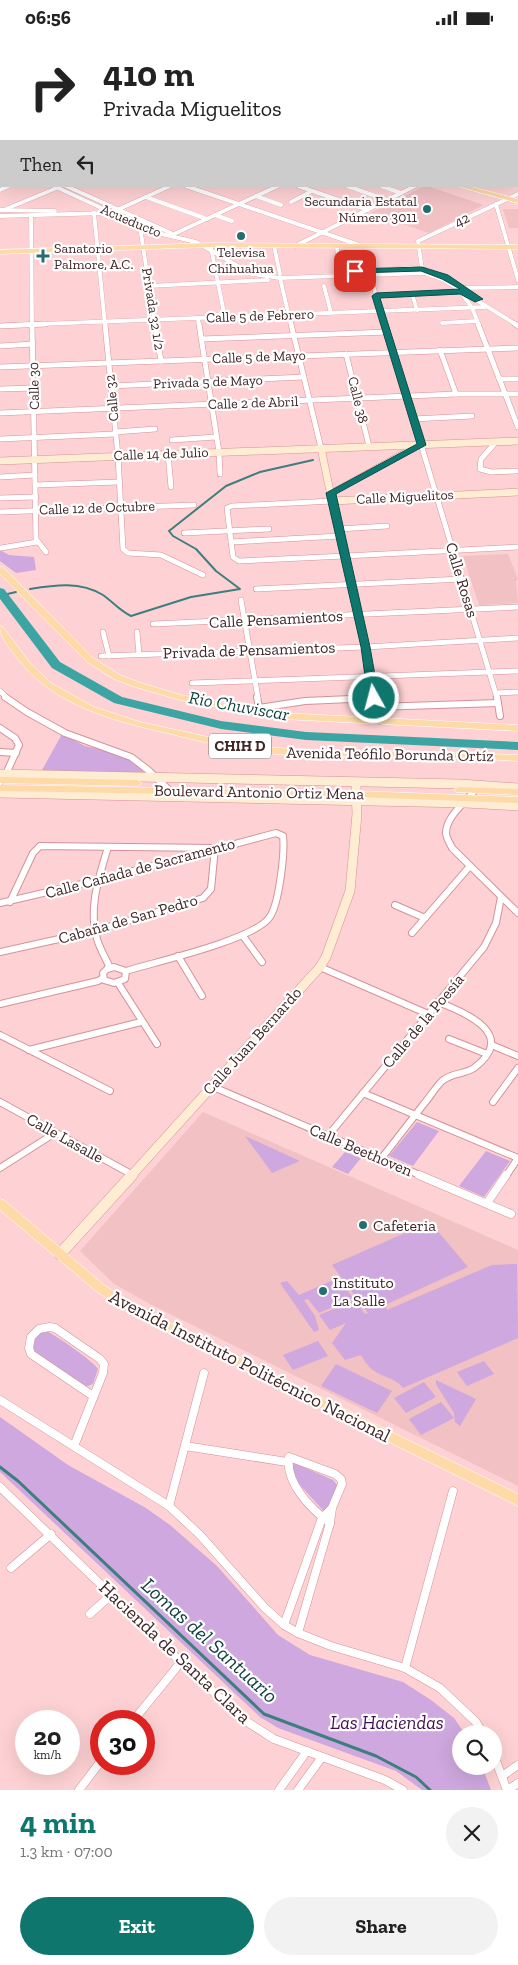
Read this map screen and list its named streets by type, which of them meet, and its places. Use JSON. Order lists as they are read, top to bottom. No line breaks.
{"streets":{"main road":["CHIH D","Avenida Teófilo Borunda Ortíz","Boulevard Antonio Ortiz Mena","Avenida Instituto Politécnico Nacional"],"street":["42","Acueducto","Privada 32 1/2","Calle 5 de Febrero","Calle 5 de Mayo","Privada 5 de Mayo","Calle 30","Calle 32","Calle 38","Calle 2 de Abril","Calle 14 de Julio","Calle Miguelitos","Calle 12 de Octubre","Calle Rosas","Calle Pensamientos","Privada de Pensamientos","Calle Cañada de Sacramento","Cabaña de San Pedro","Calle de la Poesía","Calle Juan Bernardo","Calle Lasalle","Calle Beethoven","Hacienda de Santa Clara"]},"crossings":[["Acueducto","Privada 32 1/2"],["Privada 32 1/2","Calle 5 de Febrero"],["Privada 32 1/2","Calle 5 de Mayo"],["Calle 5 de Febrero","Calle 30"],["Calle 5 de Febrero","Calle 32"],["Calle 5 de Febrero","Calle Rosas"],["Calle 5 de Mayo","Calle 30"],["Calle 5 de Mayo","Calle 32"],["Calle 5 de Mayo","Calle 38"],["Calle 5 de Mayo","Calle Rosas"],["Privada 5 de Mayo","Calle 32"],["Calle 30","Calle 2 de Abril"],["Calle 30","Calle 14 de Julio"],["Calle 30","Calle 12 de Octubre"],["Calle 32","Calle 2 de Abril"],["Calle 32","Calle 14 de Julio"],["Calle 32","Calle 12 de Octubre"],["Calle 38","Calle 2 de Abril"],["Calle 38","Calle 14 de Julio"],["Calle 2 de Abril","Calle Rosas"],["Calle 14 de Julio","Calle Rosas"],["Calle Miguelitos","Calle Rosas"],["Calle Rosas","Calle Pensamientos"],["Calle Rosas","Privada de Pensamientos"],["Boulevard Antonio Ortiz Mena","Calle Juan Bernardo"],["Calle Cañada de Sacramento","Cabaña de San Pedro"],["Calle de la Poesía","Calle Beethoven"],["Calle Juan Bernardo","Calle Lasalle"],["Calle Juan Bernardo","Calle Beethoven"],["Calle Juan Bernardo","Avenida Instituto Politécnico Nacional"]],"water":["Rio Chuviscar","Lomas del Santuario"],"parks":["Las Haciendas"],"places":{"other":["Secundaria Estatal Número 3011","Televisa Chihuahua","Cafeteria","Instituto La Salle"],"health":["Sanatorio Palmore, A.C."]},"page":{"status":"06:56","turn":["410 m","Privada Miguelitos"],"then":"Then","speed":"20 km/h","limit":"30","heading":["4 min","1.3 km · 07:00"],"buttons":["Exit","Share"]}}
